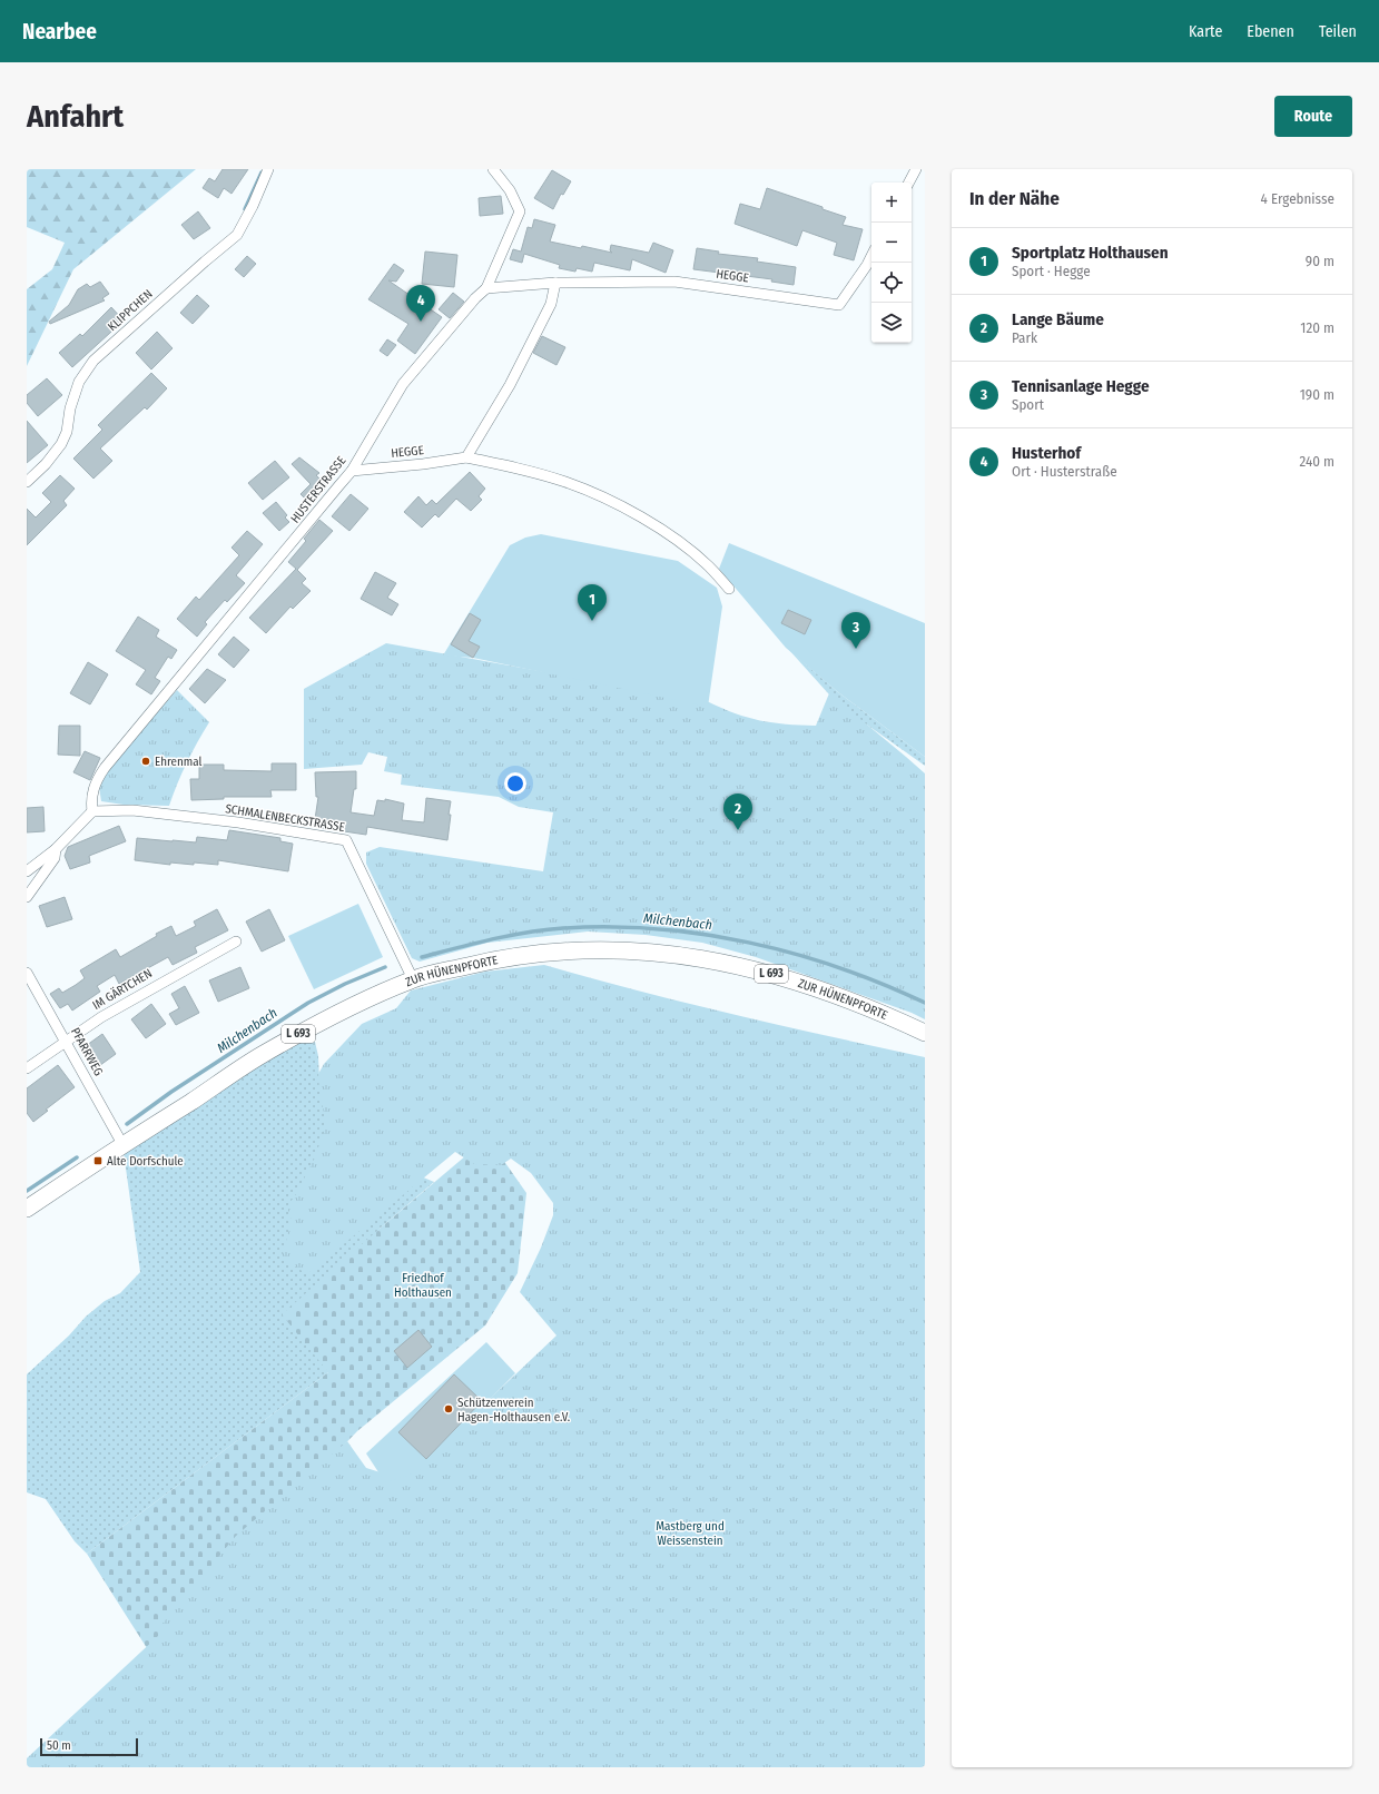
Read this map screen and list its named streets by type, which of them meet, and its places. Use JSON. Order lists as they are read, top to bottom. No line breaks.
{"streets":{"main road":["ZUR HÜNENPFORTE","L 693"],"street":["HEGGE","KLIPPCHEN","HUSTERSTRASSE","SCHMALENBECKSTRASSE","IM GÄRTCHEN","PFARRWEG"]},"crossings":[["HEGGE","HUSTERSTRASSE"],["HUSTERSTRASSE","SCHMALENBECKSTRASSE"],["SCHMALENBECKSTRASSE","ZUR HÜNENPFORTE"],["ZUR HÜNENPFORTE","PFARRWEG"],["IM GÄRTCHEN","PFARRWEG"]],"water":["Milchenbach"],"parks":["Friedhof Holthausen","Mastberg und Weissenstein"],"places":{"other":["Ehrenmal","Schützenverein Hagen-Holthausen e.V."],"transit":["Alte Dorfschule"]},"scale_bar":"50 m","page":{"header":"Nearbee","nav":["Karte","Ebenen","Teilen"],"buttons":"Route","title":"Anfahrt","heading":["In der Nähe","4 Ergebnisse"],"map_buttons":["+","−"],"list":[{"mark":"1","name":"Sportplatz Holthausen","note":"Sport · Hegge","value":"90 m"},{"mark":"2","name":"Lange Bäume","note":"Park","value":"120 m"},{"mark":"3","name":"Tennisanlage Hegge","note":"Sport","value":"190 m"},{"mark":"4","name":"Husterhof","note":"Ort · Husterstraße","value":"240 m"}],"pins":["4","1","3","2"],"scale":"50 m"}}
